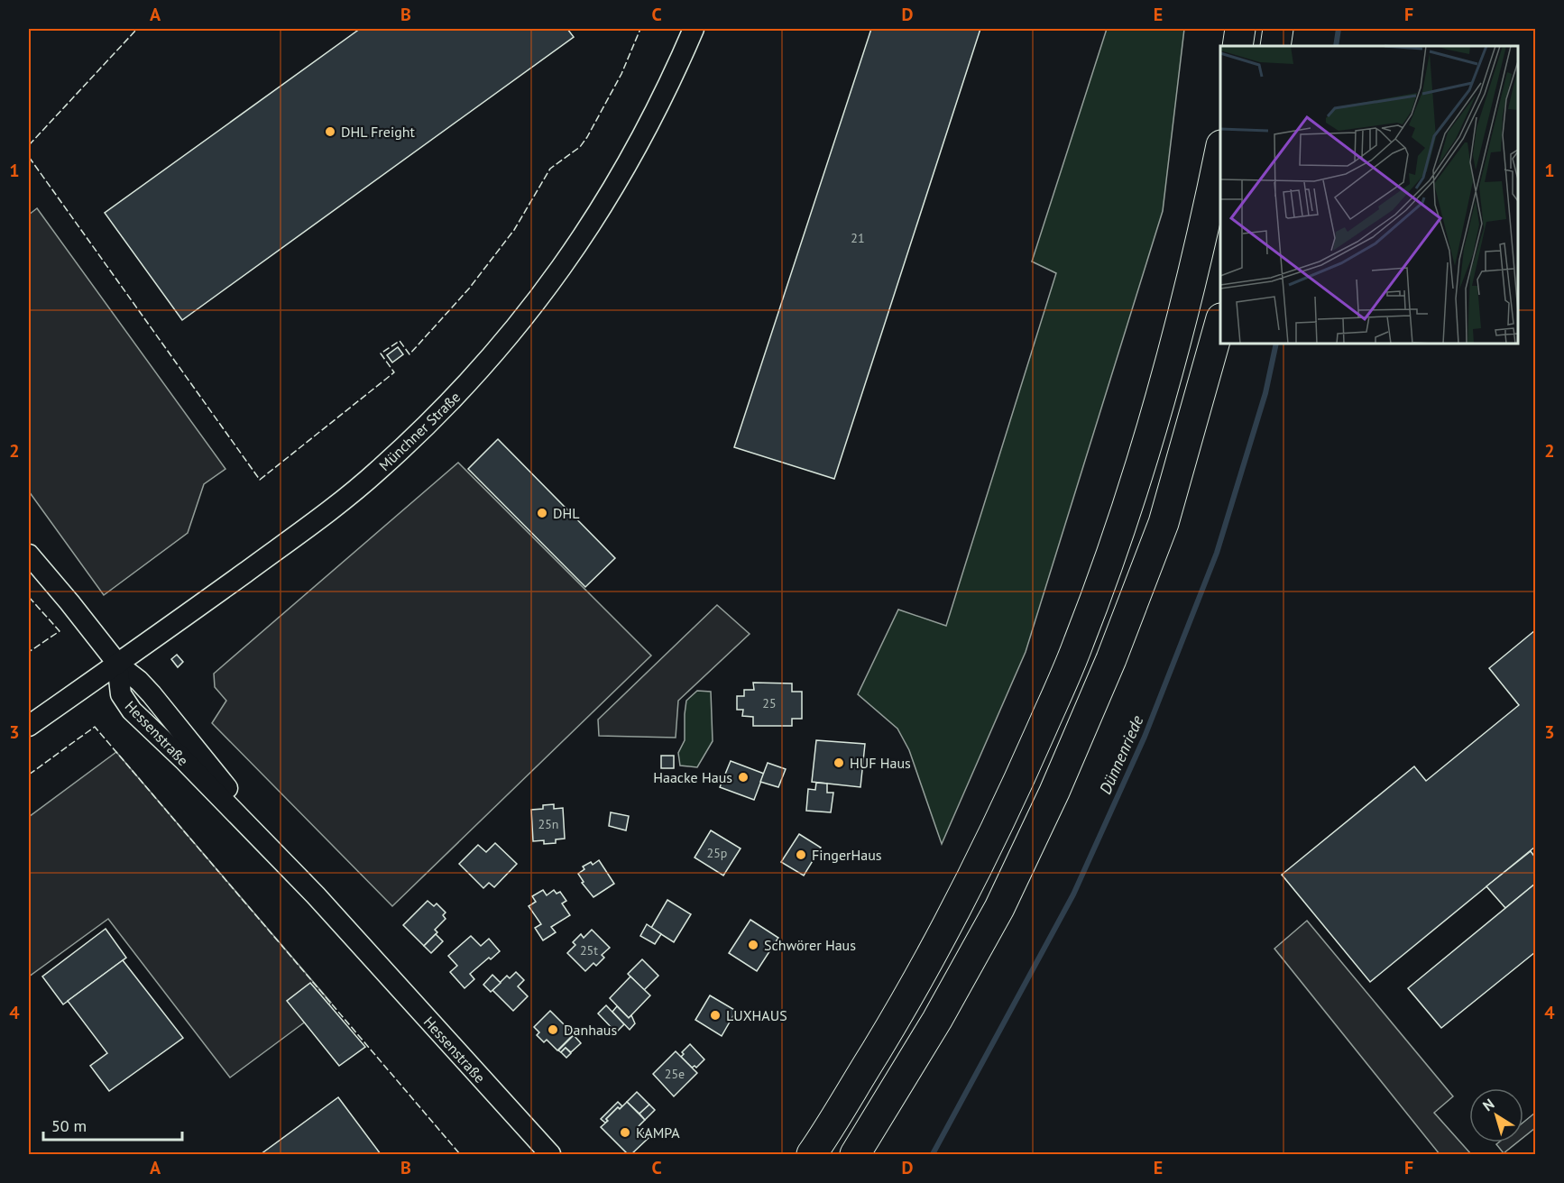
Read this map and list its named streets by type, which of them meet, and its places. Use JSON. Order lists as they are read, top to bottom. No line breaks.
{"streets":{"street":["Münchner Straße","Hessenstraße"]},"crossings":[["Münchner Straße","Hessenstraße"]],"water":["Dünnenriede"],"places":["DHL Freight","DHL","HUF Haus","Haacke Haus","FingerHaus","Schwörer Haus","LUXHAUS","Danhaus","KAMPA"],"house_numbers":["21","25","25n","25p","25t","25e"],"scale_bar":"50 m","north":"top left","grid":{"columns":["A","B","C","D","E","F"],"rows":["1","2","3","4"]}}
